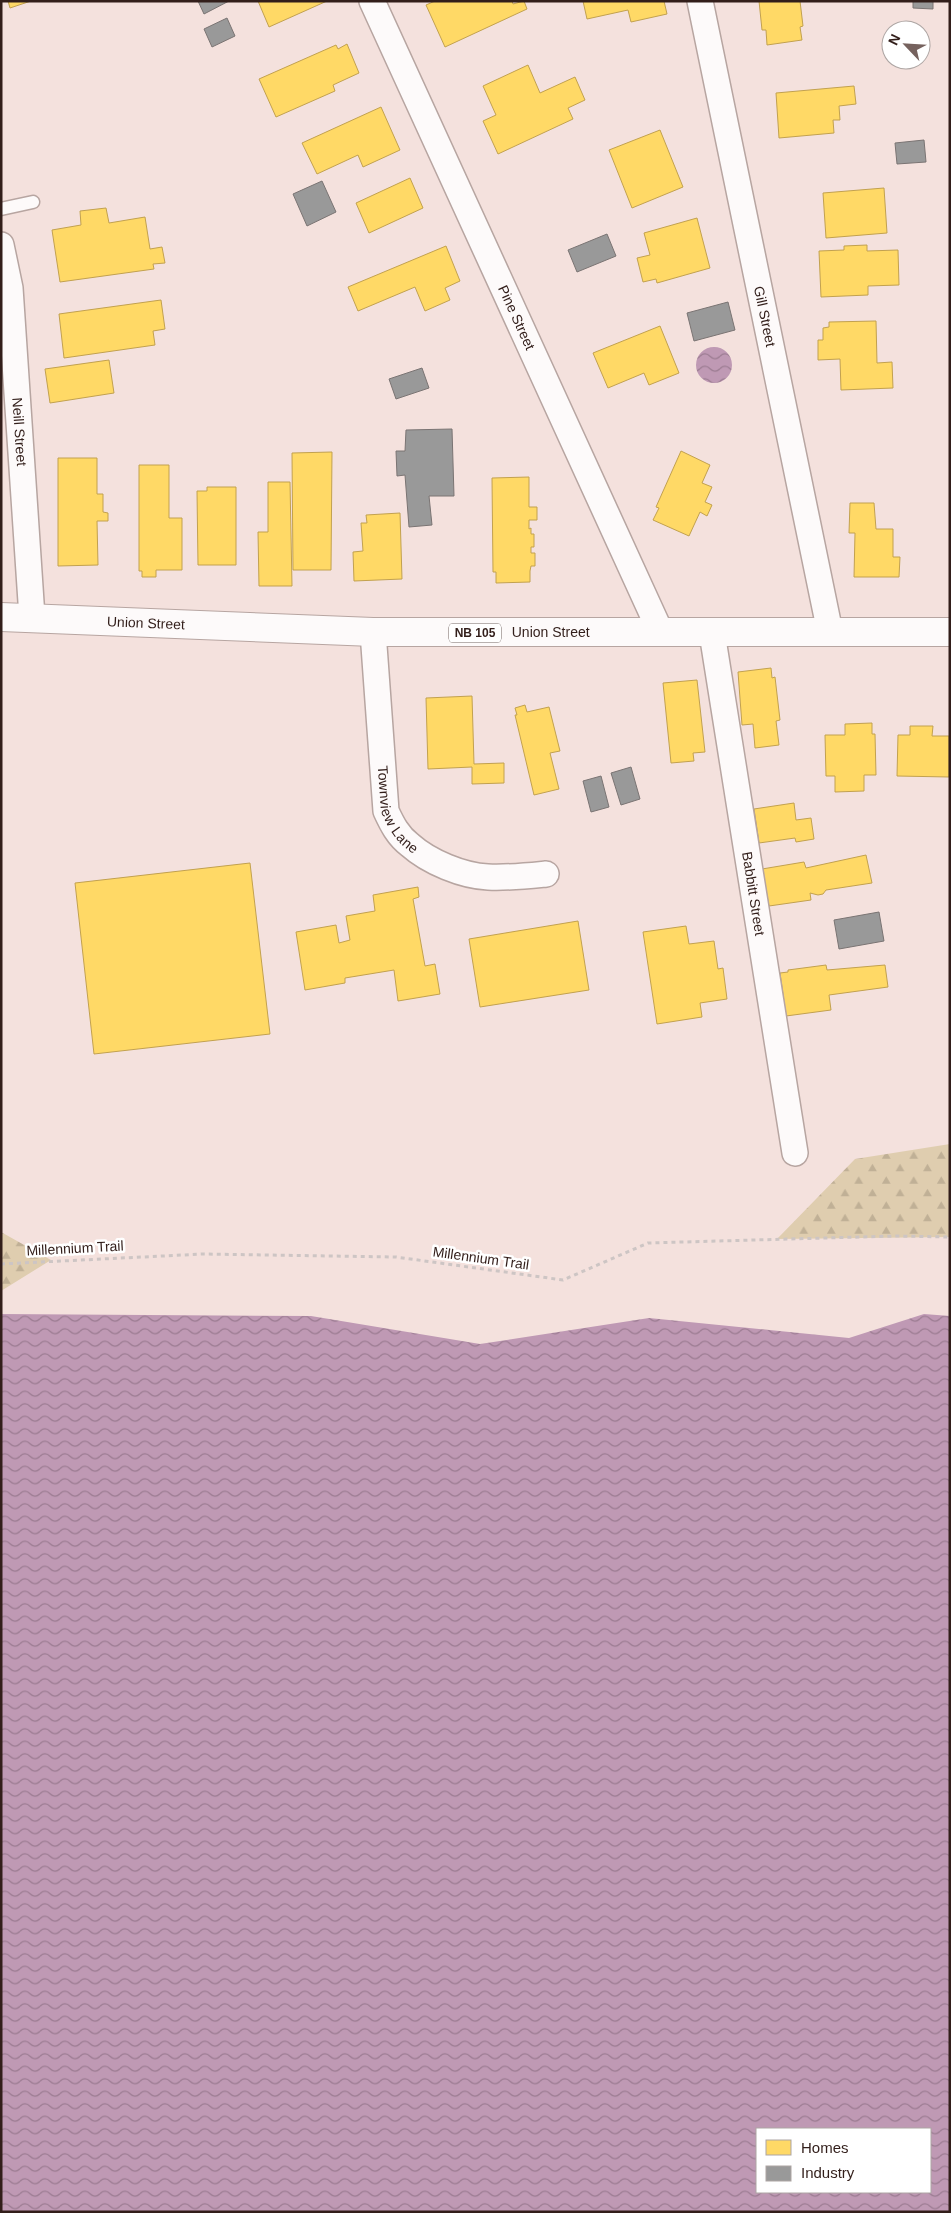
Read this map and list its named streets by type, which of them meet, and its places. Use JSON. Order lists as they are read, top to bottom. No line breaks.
{"streets":{"main road":["Union Street","NB 105"],"street":["Pine Street","Gill Street","Neill Street","Townview Lane","Babbitt Street"],"path":["Millennium Trail"]},"crossings":[["Pine Street","Union Street"],["Gill Street","Union Street"],["Neill Street","Union Street"],["Union Street","Townview Lane"],["Union Street","Babbitt Street"]],"legend":["Homes","Industry"],"north":"top left"}
